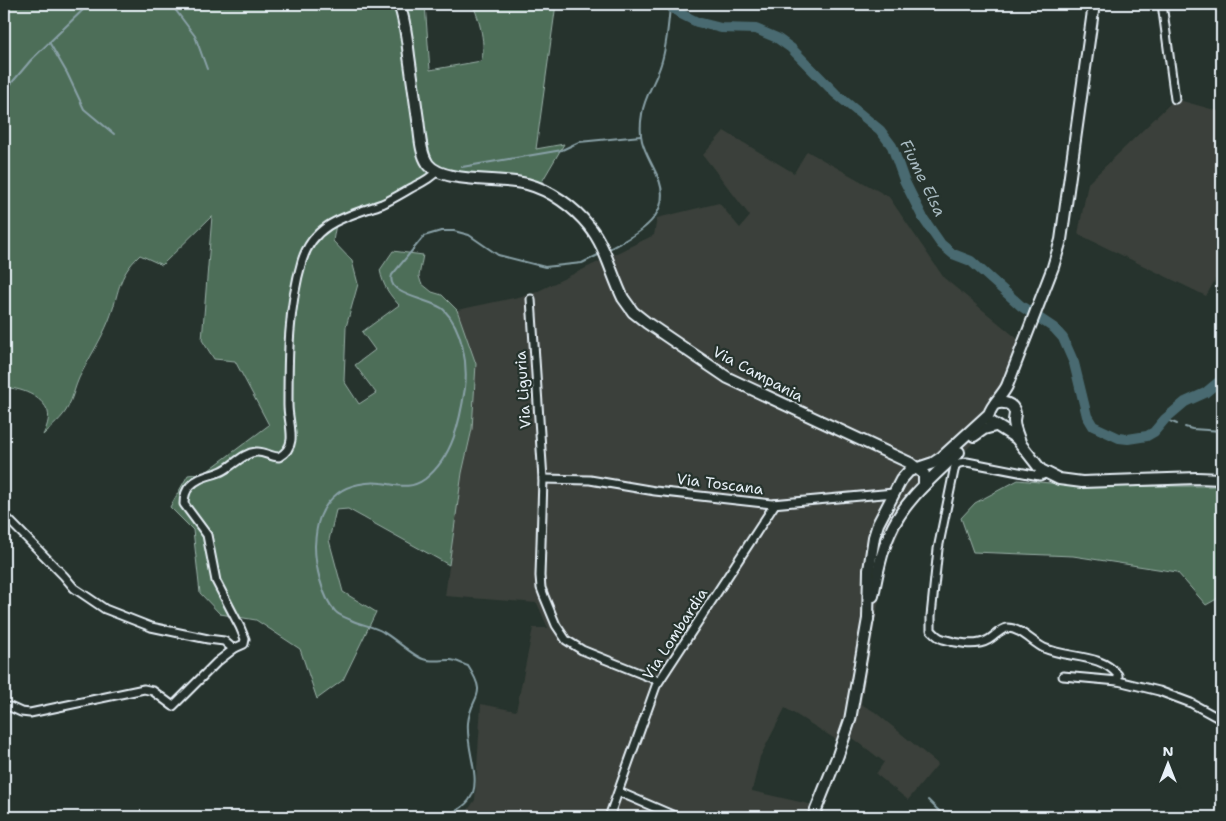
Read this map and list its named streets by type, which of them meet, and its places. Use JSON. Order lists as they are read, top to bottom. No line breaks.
{"streets":{"main road":["Via Campania"],"street":["Via Liguria","Via Toscana","Via Lombardia"]},"crossings":[["Via Liguria","Via Toscana"],["Via Liguria","Via Lombardia"],["Via Toscana","Via Lombardia"]],"water":["Fiume Elsa"],"north":"top"}
